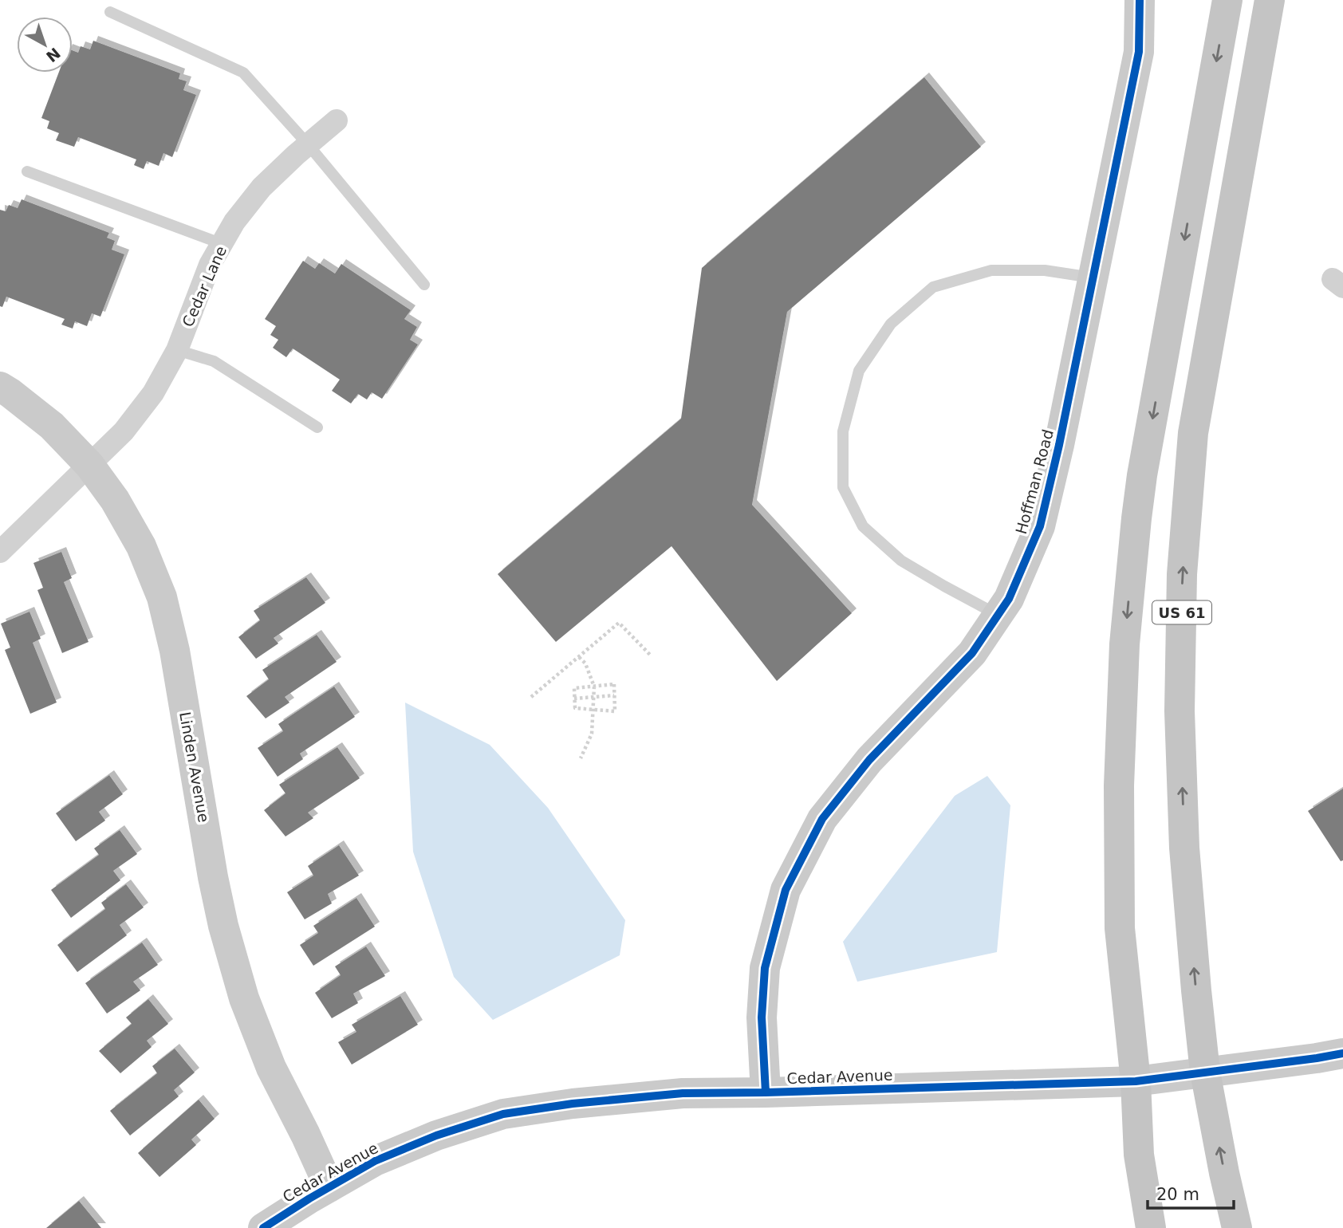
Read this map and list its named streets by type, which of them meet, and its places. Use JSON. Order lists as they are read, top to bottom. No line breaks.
{"streets":{"main road":["US 61"],"street":["Cedar Lane","Hoffman Road","Linden Avenue","Cedar Avenue"]},"crossings":[["Cedar Lane","Linden Avenue"],["Hoffman Road","Cedar Avenue"],["US 61","Cedar Avenue"],["Linden Avenue","Cedar Avenue"]],"scale_bar":"20 m","north":"bottom right"}
